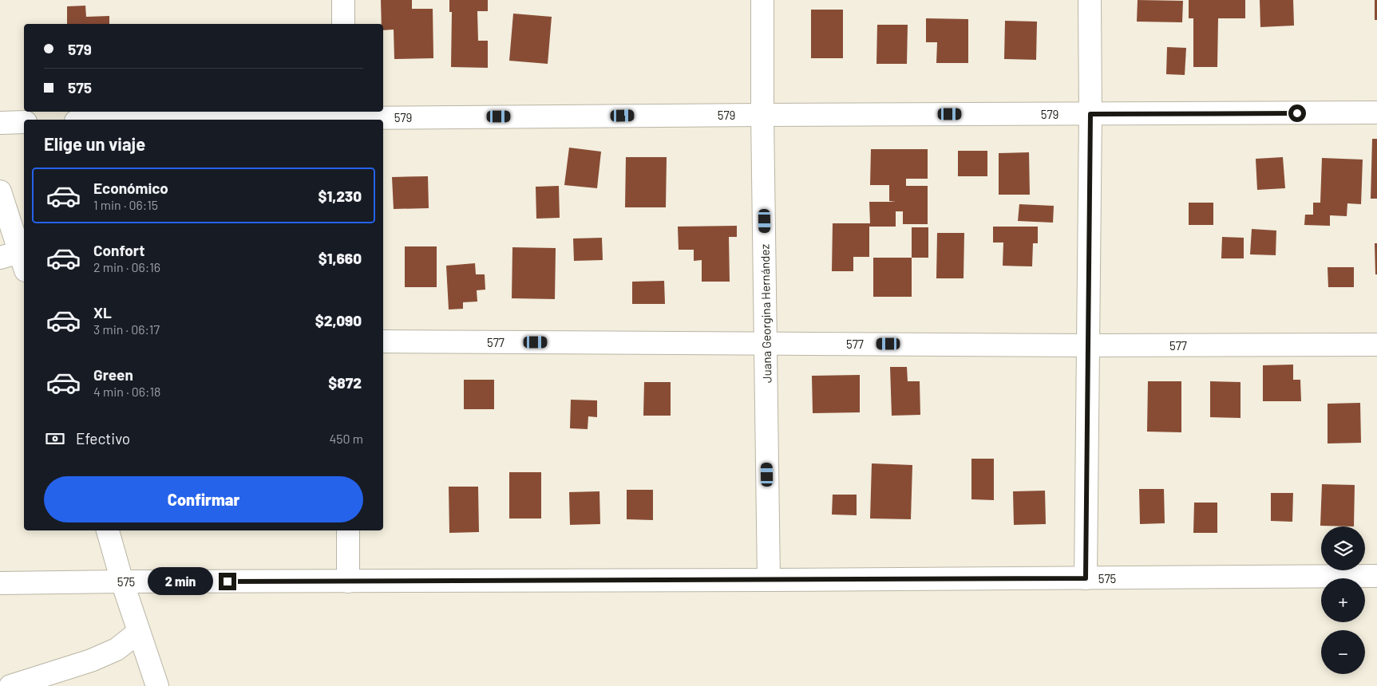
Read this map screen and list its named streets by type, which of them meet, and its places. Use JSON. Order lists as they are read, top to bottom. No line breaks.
{"streets":{"street":["579","Juana Georgina Hernández","577","575"]},"crossings":[["579","Juana Georgina Hernández"],["Juana Georgina Hernández","577"],["Juana Georgina Hernández","575"]],"page":{"banner":["579","575"],"heading":"Elige un viaje","list":[{"name":"Económico","note":"1 min · 06:15","value":"$1,230"},{"name":"Confort","note":"2 min · 06:16","value":"$1,660"},{"name":"XL","note":"3 min · 06:17","value":"$2,090"},{"name":"Green","note":"4 min · 06:18","value":"$872"}],"pay":["Efectivo","450 m"],"buttons":"Confirmar","map_buttons":["+","−"],"bubble":"2 min"}}
